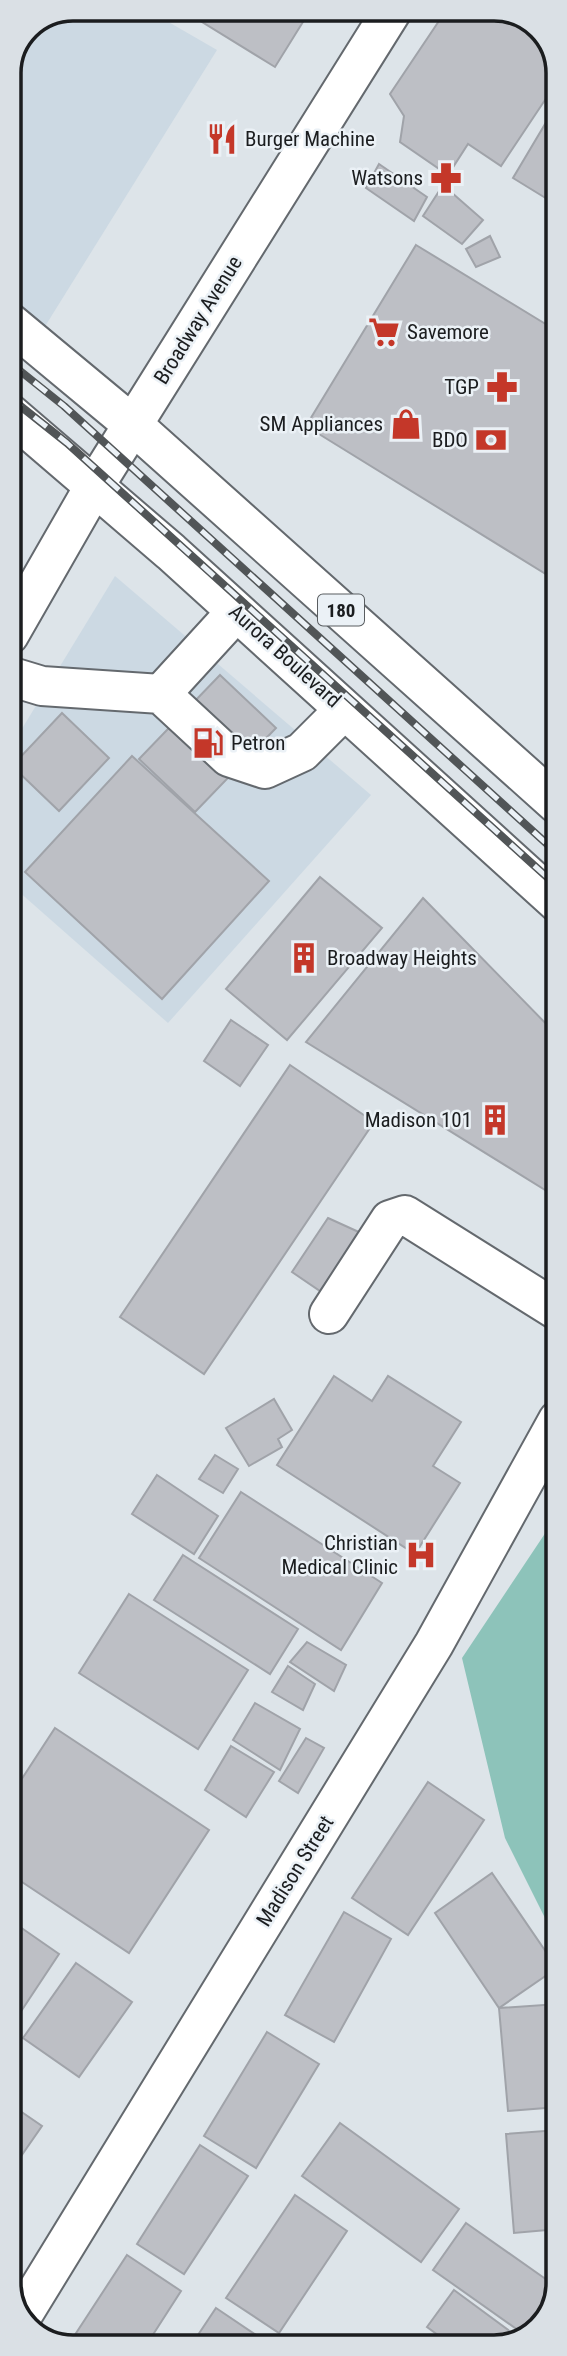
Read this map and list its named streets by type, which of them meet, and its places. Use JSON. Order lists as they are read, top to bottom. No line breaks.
{"streets":{"street":["Broadway Avenue","180","Aurora Boulevard","Madison Street"]},"crossings":[["Broadway Avenue","180"],["Broadway Avenue","Aurora Boulevard"]],"places":{"restaurant":["Burger Machine"],"pharmacy":["Watsons","TGP"],"supermarket":["Savemore"],"shop":["SM Appliances"],"bank":["BDO"],"fuel station":["Petron"],"building":["Broadway Heights","Madison 101"],"hospital":["Christian Medical Clinic"]}}
